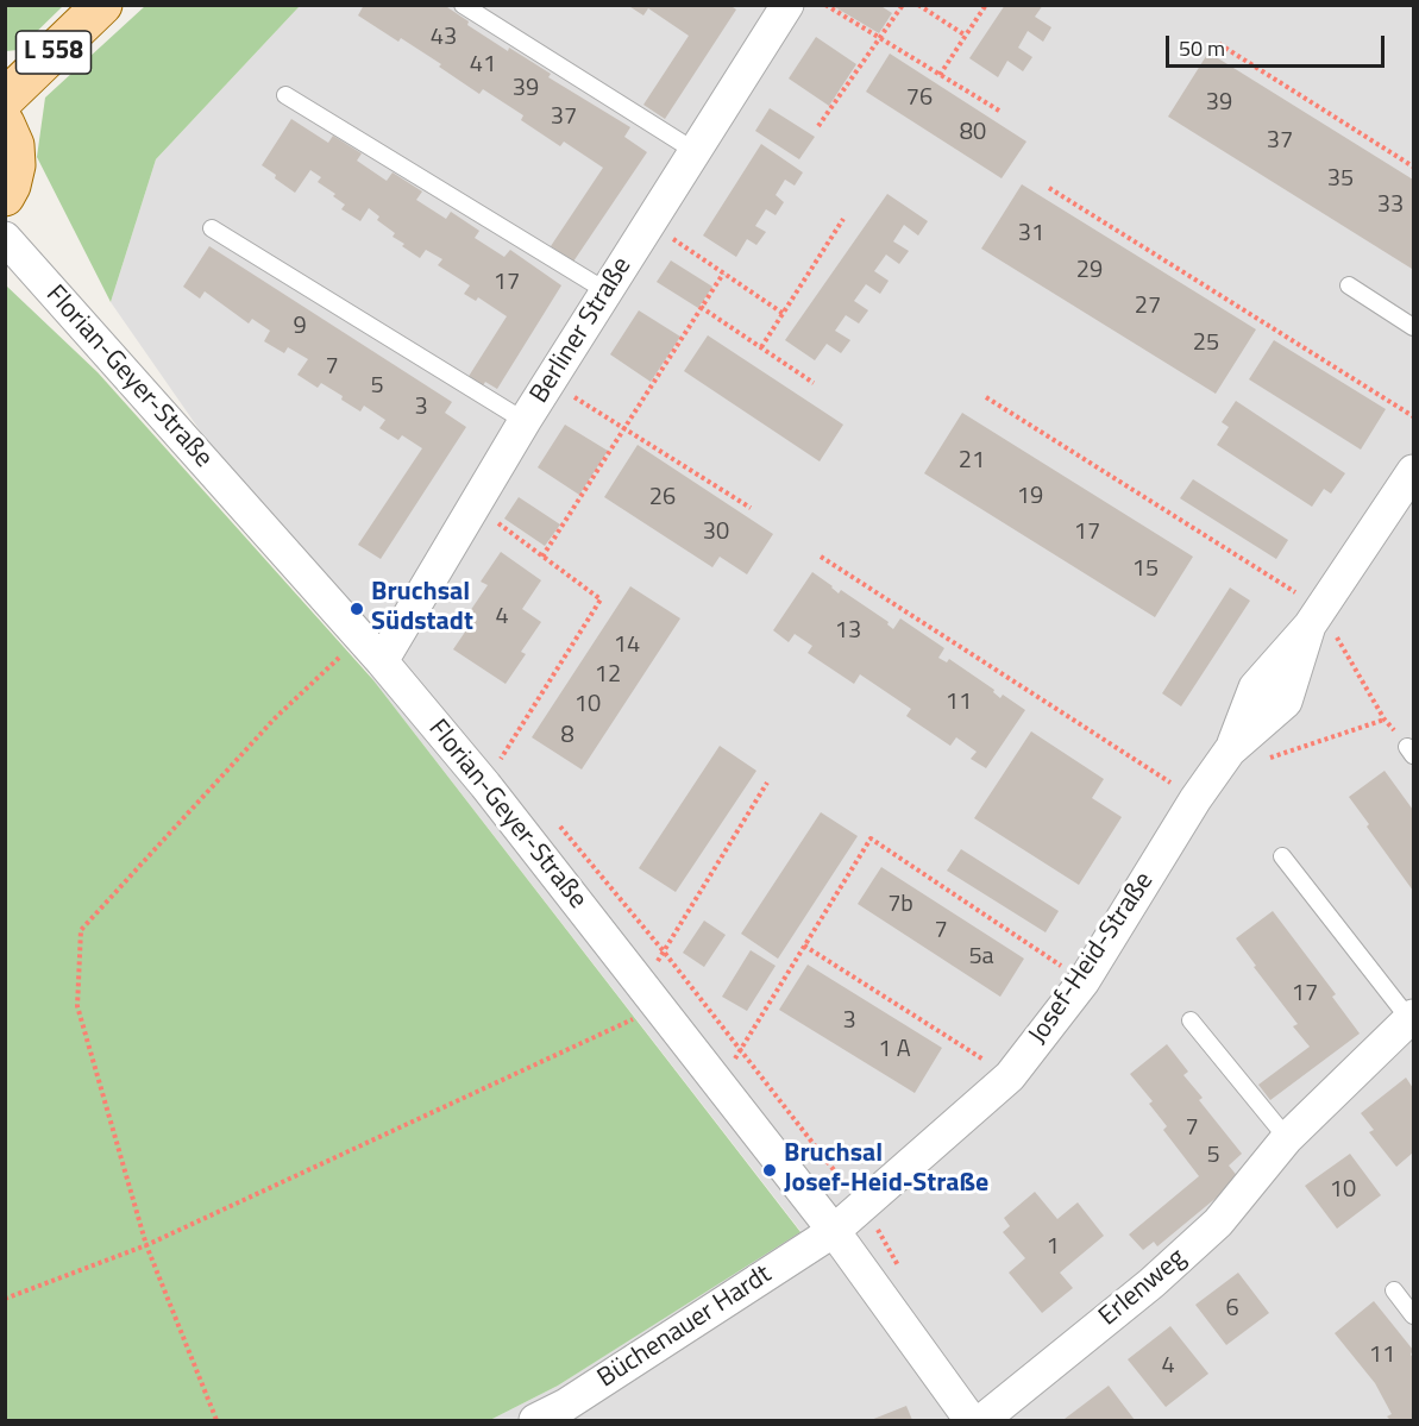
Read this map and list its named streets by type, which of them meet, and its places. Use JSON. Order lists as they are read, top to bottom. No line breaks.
{"streets":{"main road":["L 558"],"street":["Berliner Straße","Florian-Geyer-Straße","Josef-Heid-Straße","Erlenweg","Büchenauer Hardt"]},"crossings":[["Berliner Straße","Florian-Geyer-Straße"],["Florian-Geyer-Straße","Josef-Heid-Straße"],["Florian-Geyer-Straße","Büchenauer Hardt"],["Josef-Heid-Straße","Büchenauer Hardt"]],"places":["Bruchsal Südstadt","Bruchsal Josef-Heid-Straße"],"house_numbers":["43","41","39","76","39","37","80","37","35","33","31","29","17","27","9","25","7","5","3","21","19","26","30","17","15","4","13","14","12","11","10","8","7b","7","5a","17","3","1 A","7","5","10","1","6","11","4"],"scale_bar":"50 m"}
